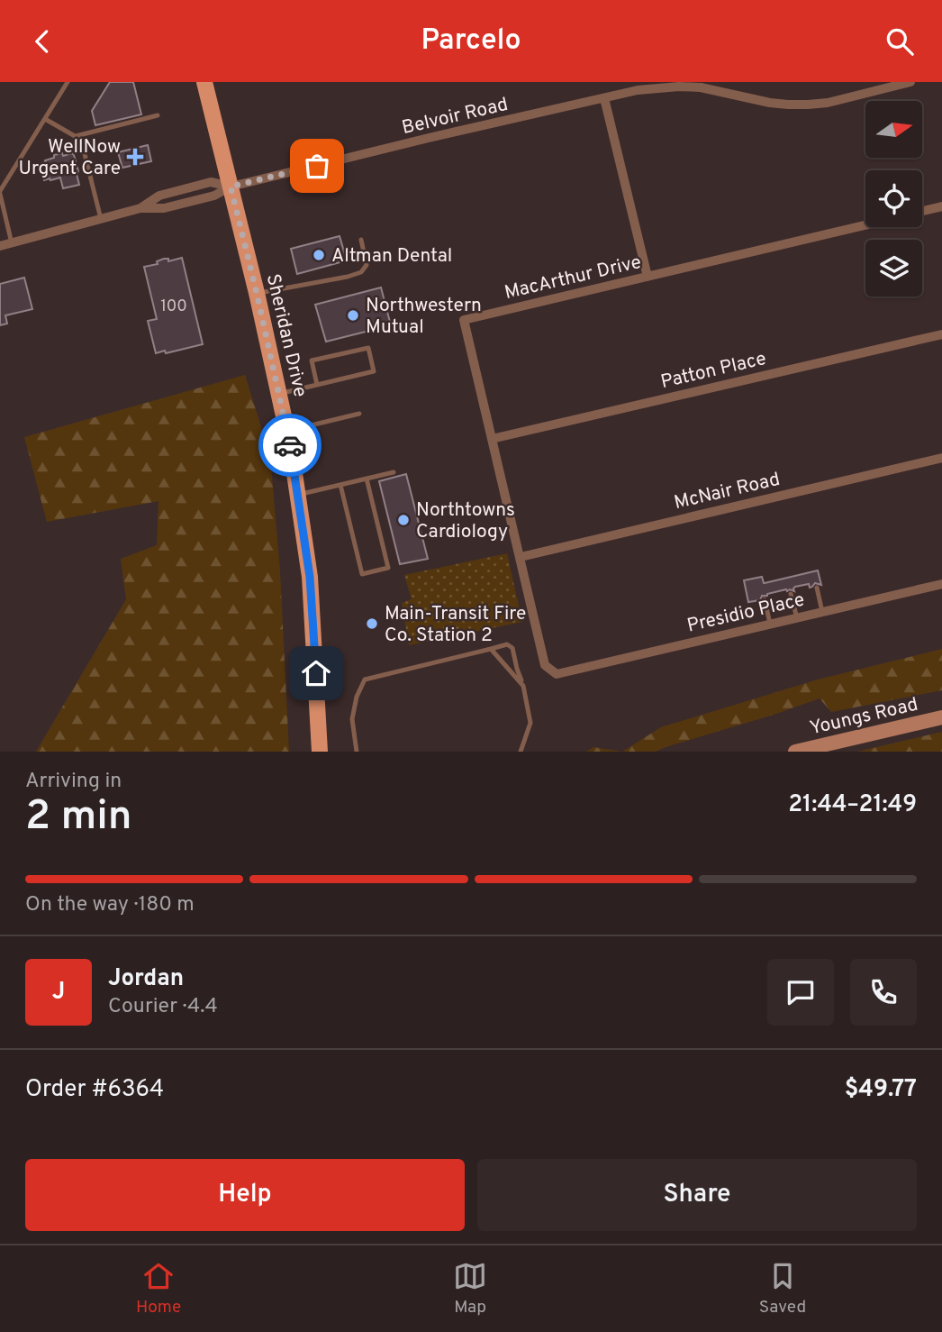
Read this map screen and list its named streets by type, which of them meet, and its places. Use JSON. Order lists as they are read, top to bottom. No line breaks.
{"streets":{"main road":["Sheridan Drive"],"street":["Belvoir Road","MacArthur Drive","Patton Place","McNair Road","Presidio Place","Youngs Road"]},"crossings":[["Belvoir Road","Sheridan Drive"],["MacArthur Drive","Patton Place"],["MacArthur Drive","McNair Road"],["MacArthur Drive","Presidio Place"]],"places":{"health":["WellNow Urgent Care"],"other":["Altman Dental","Northwestern Mutual","Northtowns Cardiology","Main-Transit Fire Co. Station 2"]},"house_numbers":["100"],"north":"right","page":{"header":"Parcelo","heading":["2 min","Arriving in","21:44–21:49"],"panel":["Jordan","Courier · 4.4","Order #6364","$49.77"],"bar":"On the way · 180 m","round":"J","buttons":["Help","Share"],"tabs":["Home","Map","Saved"]}}
